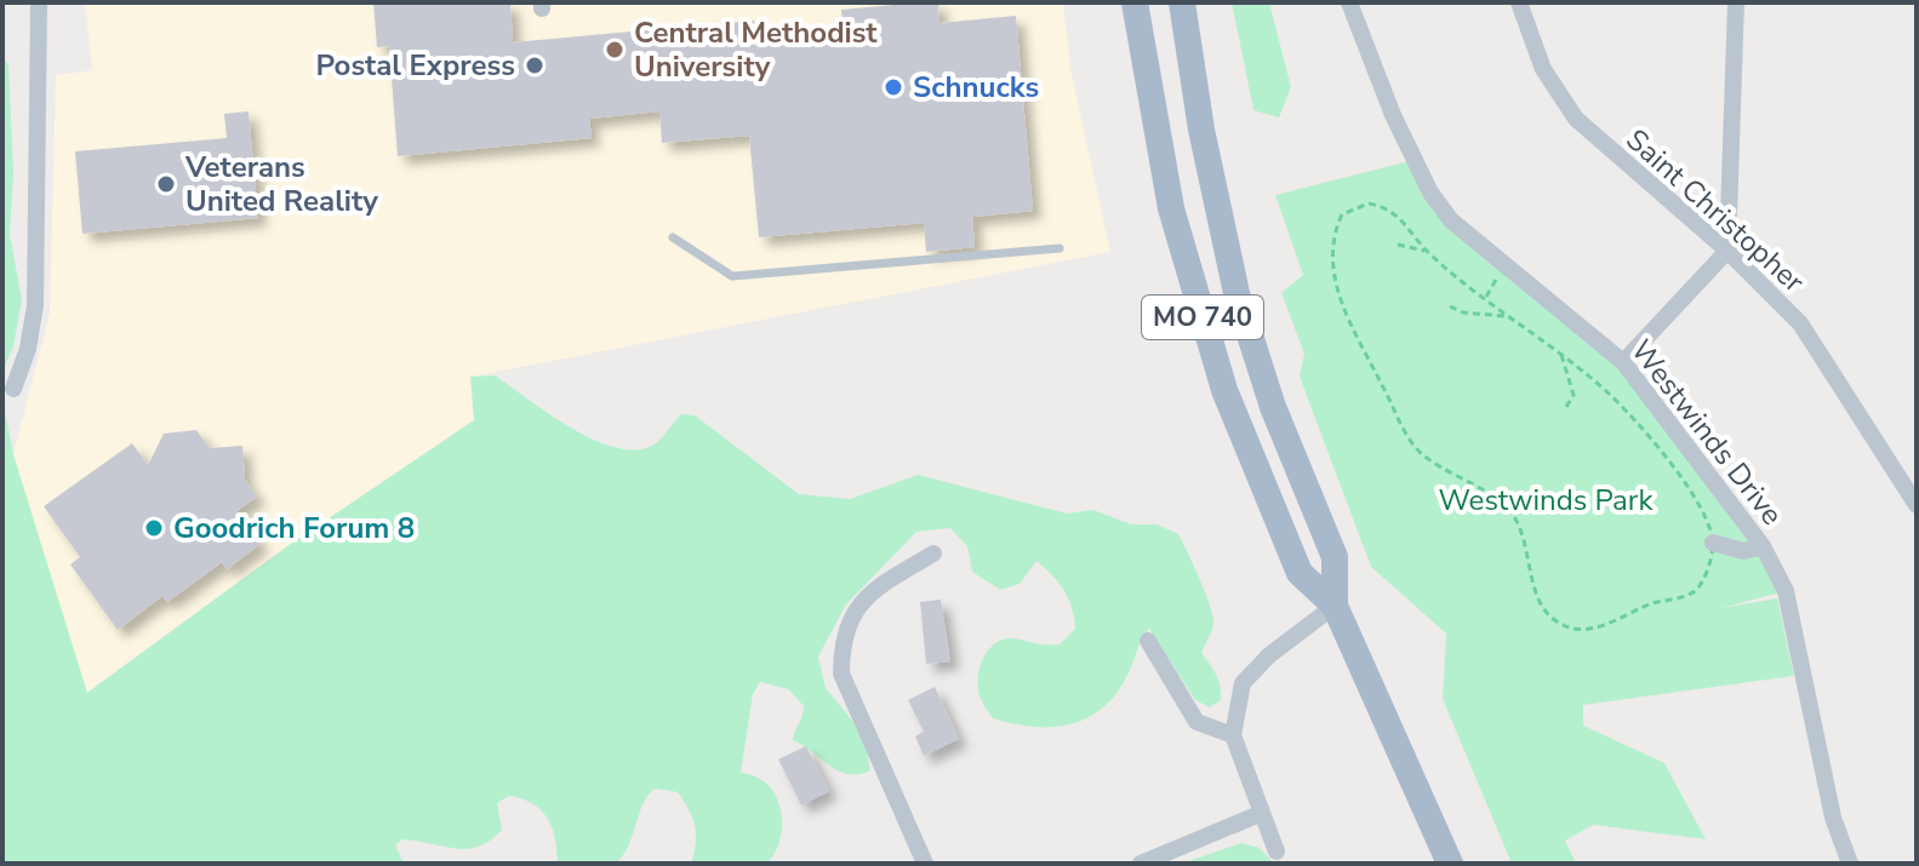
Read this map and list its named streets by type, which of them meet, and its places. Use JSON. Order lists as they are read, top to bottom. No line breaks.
{"streets":{"main road":["MO 740"],"street":["Saint Christopher","Westwinds Drive"]},"parks":["Westwinds Park"],"places":["Central Methodist University","Postal Express","Schnucks","Veterans United Reality","Goodrich Forum 8"]}
